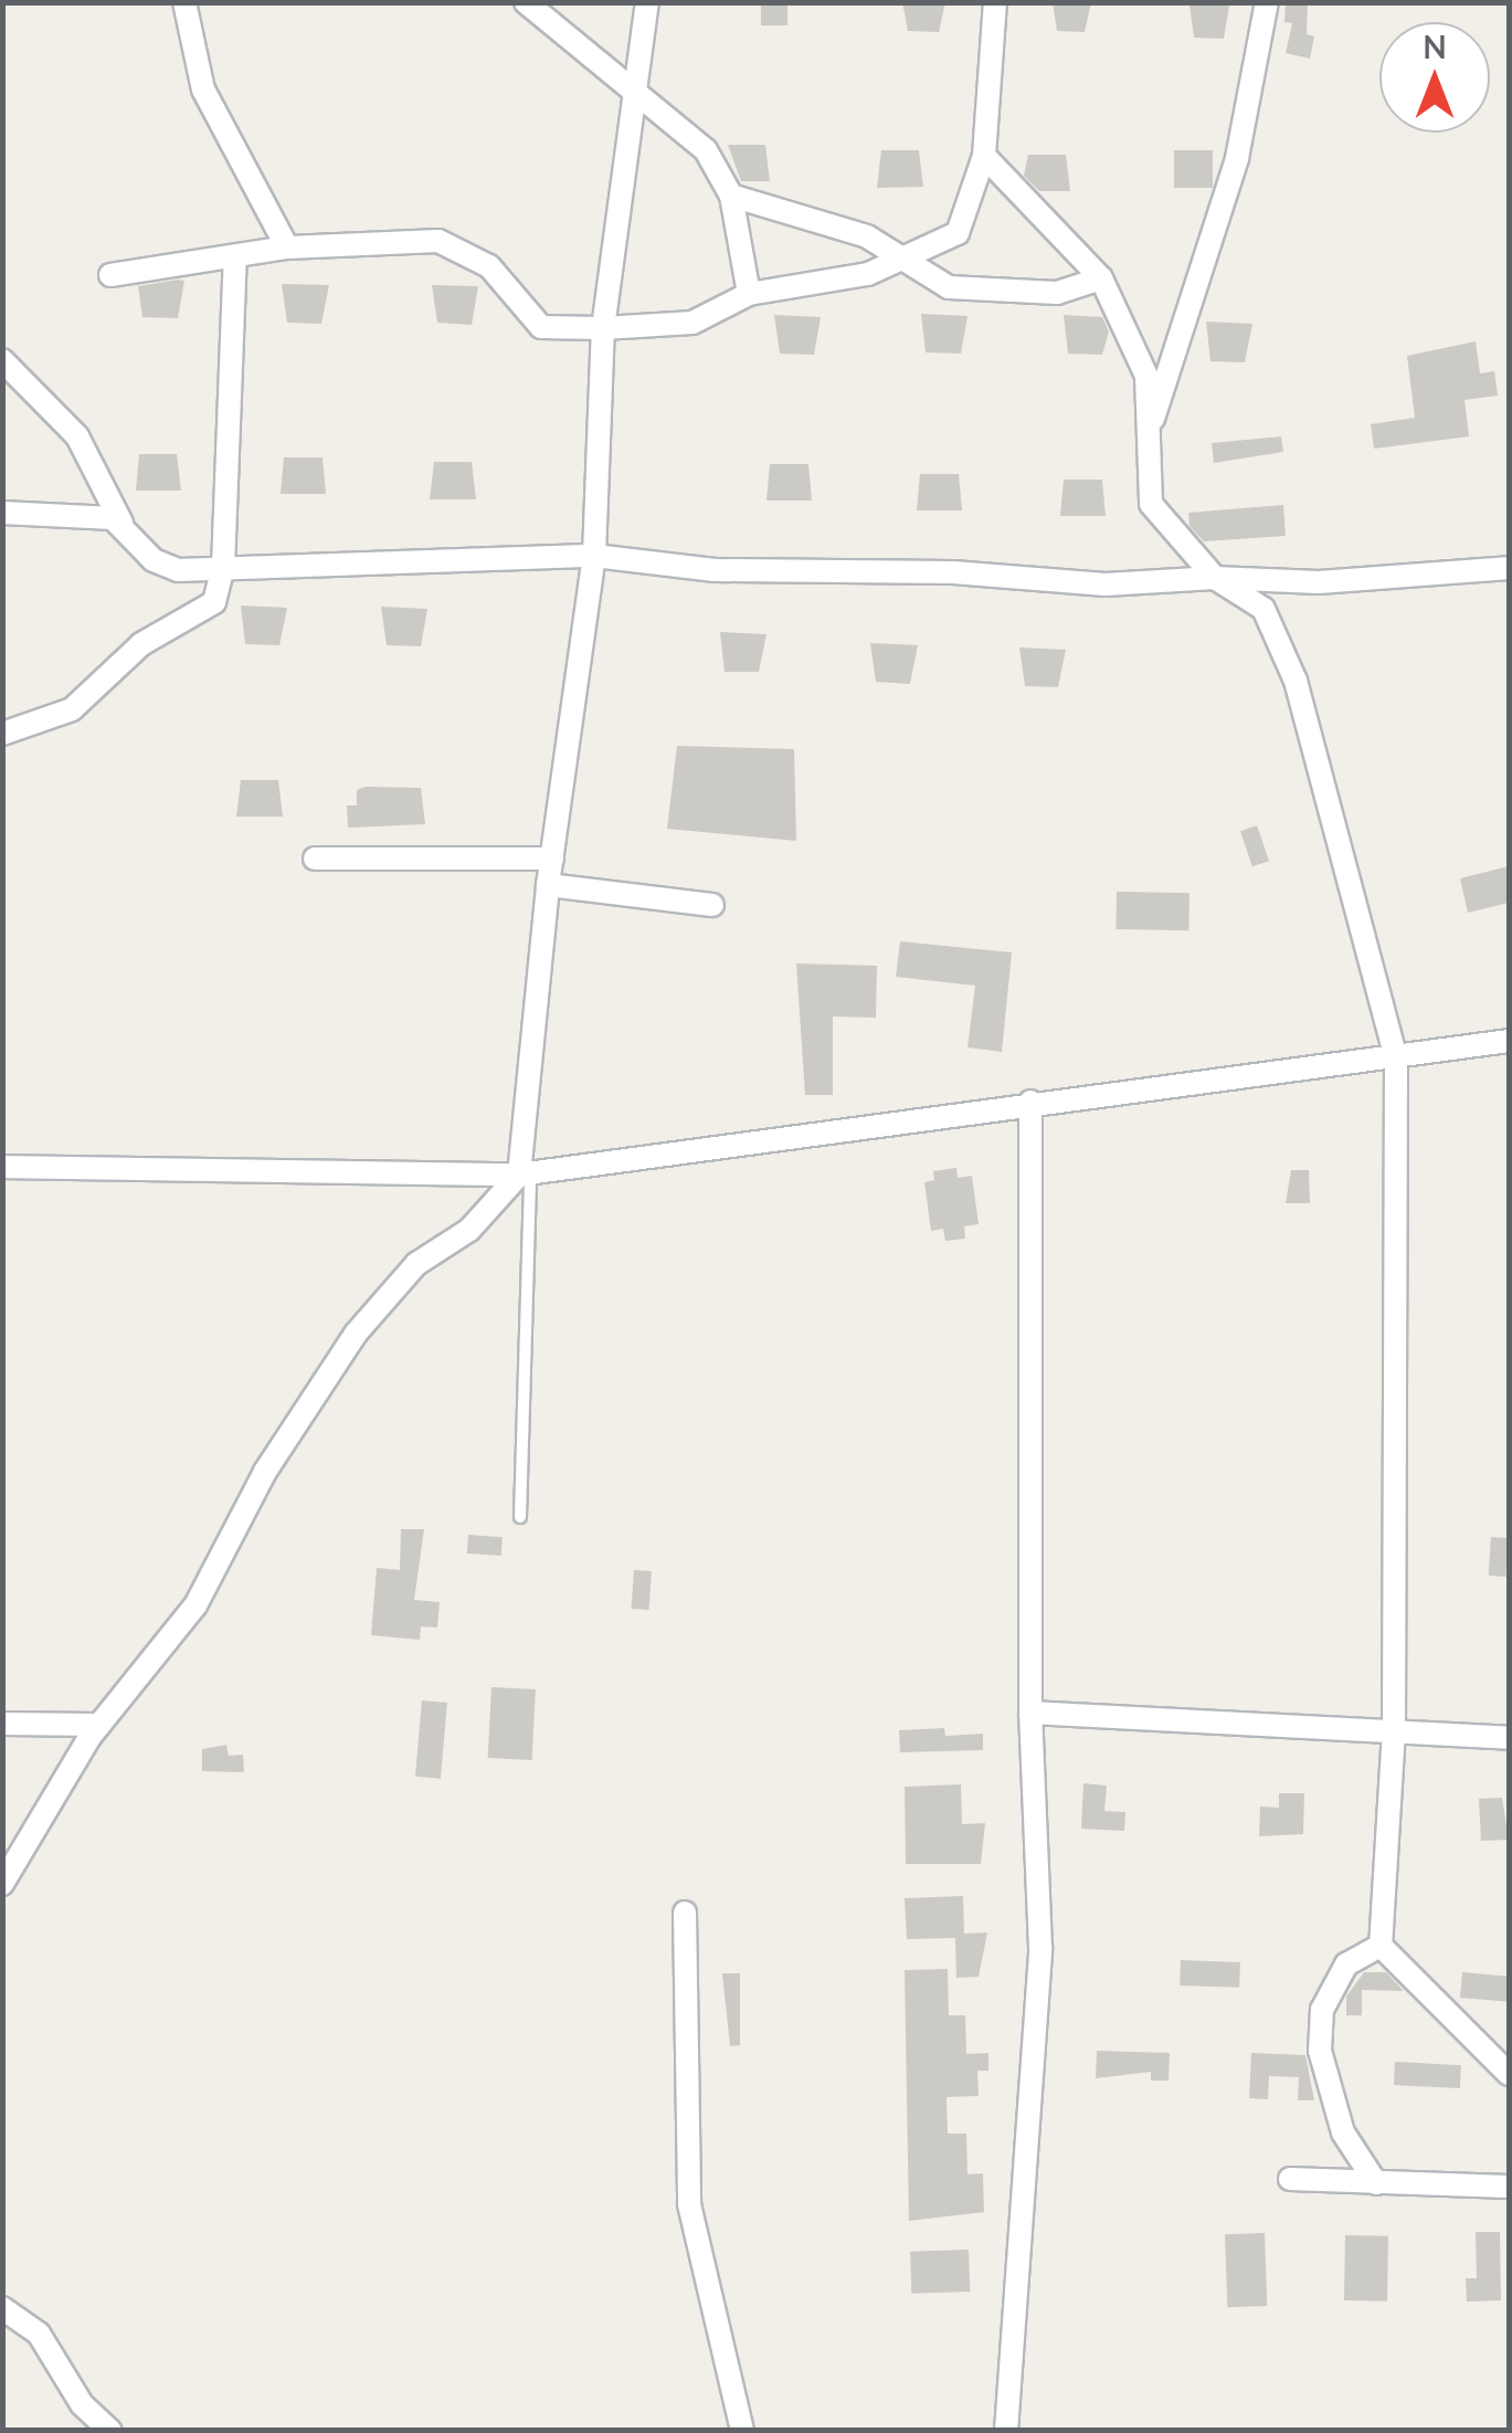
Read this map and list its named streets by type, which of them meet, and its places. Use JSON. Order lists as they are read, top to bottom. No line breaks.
{"north":"top"}
